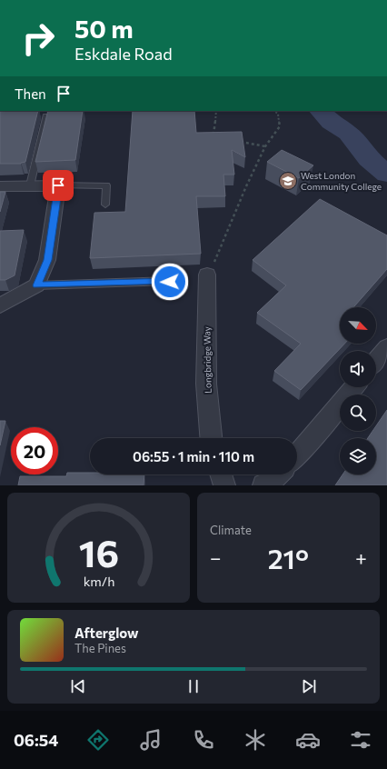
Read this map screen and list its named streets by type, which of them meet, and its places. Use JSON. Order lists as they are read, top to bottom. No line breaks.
{"streets":{"street":["Longbridge Way"]},"places":{"school or university":["West London Community College"]},"north":"bottom right","page":{"turn":["50 m","Eskdale Road"],"then":"Then","limit":"20","trip":"06:55 · 1 min · 110 m","tile":"Climate","heat":["−","21°","+"],"song":["Afterglow","The Pines"],"tabs":"06:54","gauge":["16","km/h"]}}
